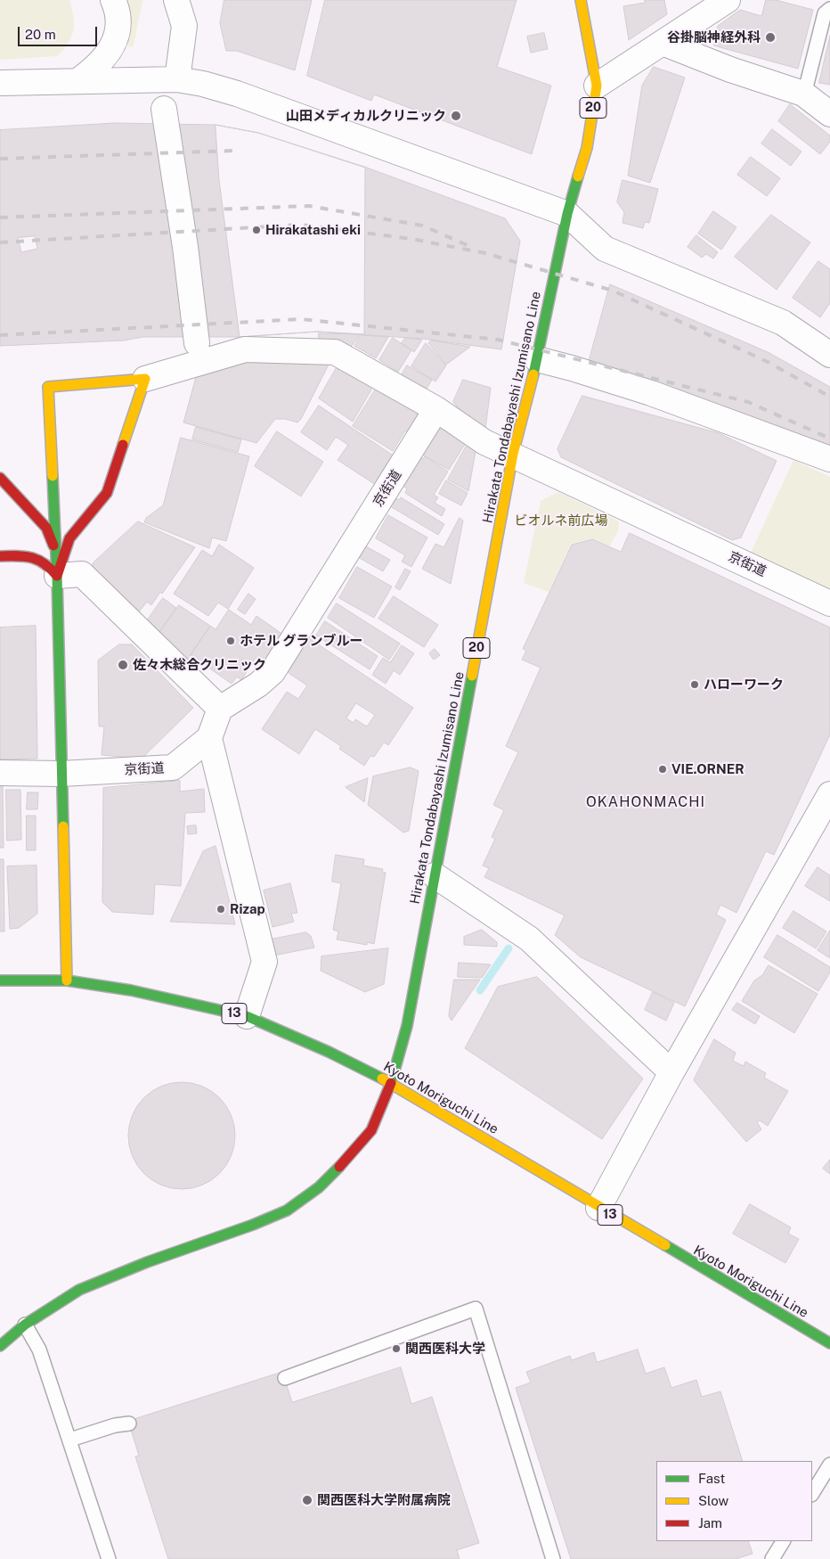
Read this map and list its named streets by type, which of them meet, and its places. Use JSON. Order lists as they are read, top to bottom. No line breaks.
{"streets":{"main road":["20","Hirakata Tondabayashi Izumisano Line","13","Kyoto Moriguchi Line"],"street":["京街道"]},"crossings":[["Hirakata Tondabayashi Izumisano Line","京街道"],["Hirakata Tondabayashi Izumisano Line","Kyoto Moriguchi Line"]],"districts":["OKAHONMACHI"],"parks":["ビオルネ前広場"],"places":["谷掛脳神経外科","山田メディカルクリニック","Hirakatashi eki","ホテル グランブルー","佐々木総合クリニック","ハローワーク","VIE.ORNER","Rizap","関西医科大学","関西医科大学附属病院"],"legend":["Fast","Slow","Jam"],"scale_bar":"20 m"}
